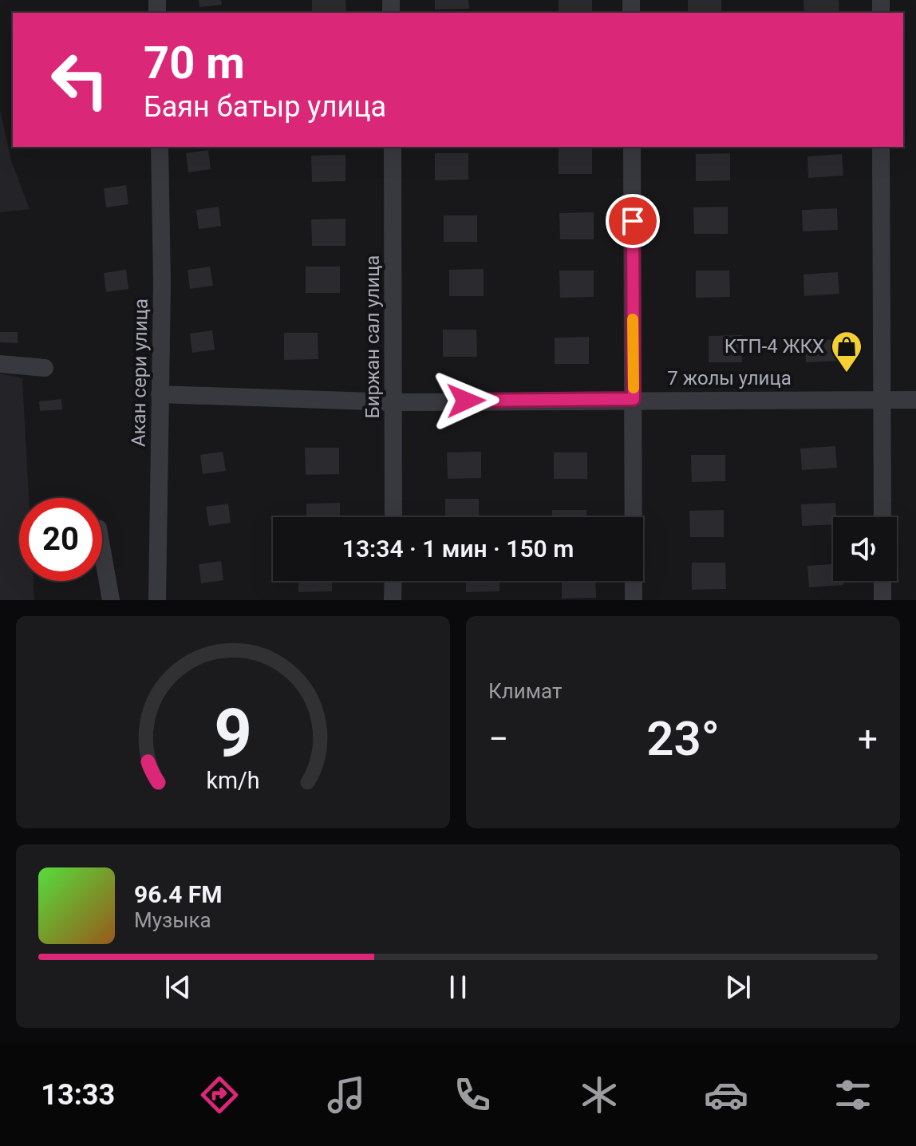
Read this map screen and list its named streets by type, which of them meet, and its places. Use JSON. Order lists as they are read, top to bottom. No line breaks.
{"streets":{"street":["Биржан сал улица","Акан сери улица","7 жолы улица"]},"crossings":[["Биржан сал улица","7 жолы улица"],["Акан сери улица","7 жолы улица"]],"places":{"shop":["КТП-4 ЖКХ"]},"page":{"turn":["70 m","Баян батыр улица"],"limit":"20","trip":"13:34 · 1 мин · 150 m","tile":"Климат","heat":["−","23°","+"],"song":["96.4 FM","Музыка"],"tabs":"13:33","gauge":["9","km/h"]}}
